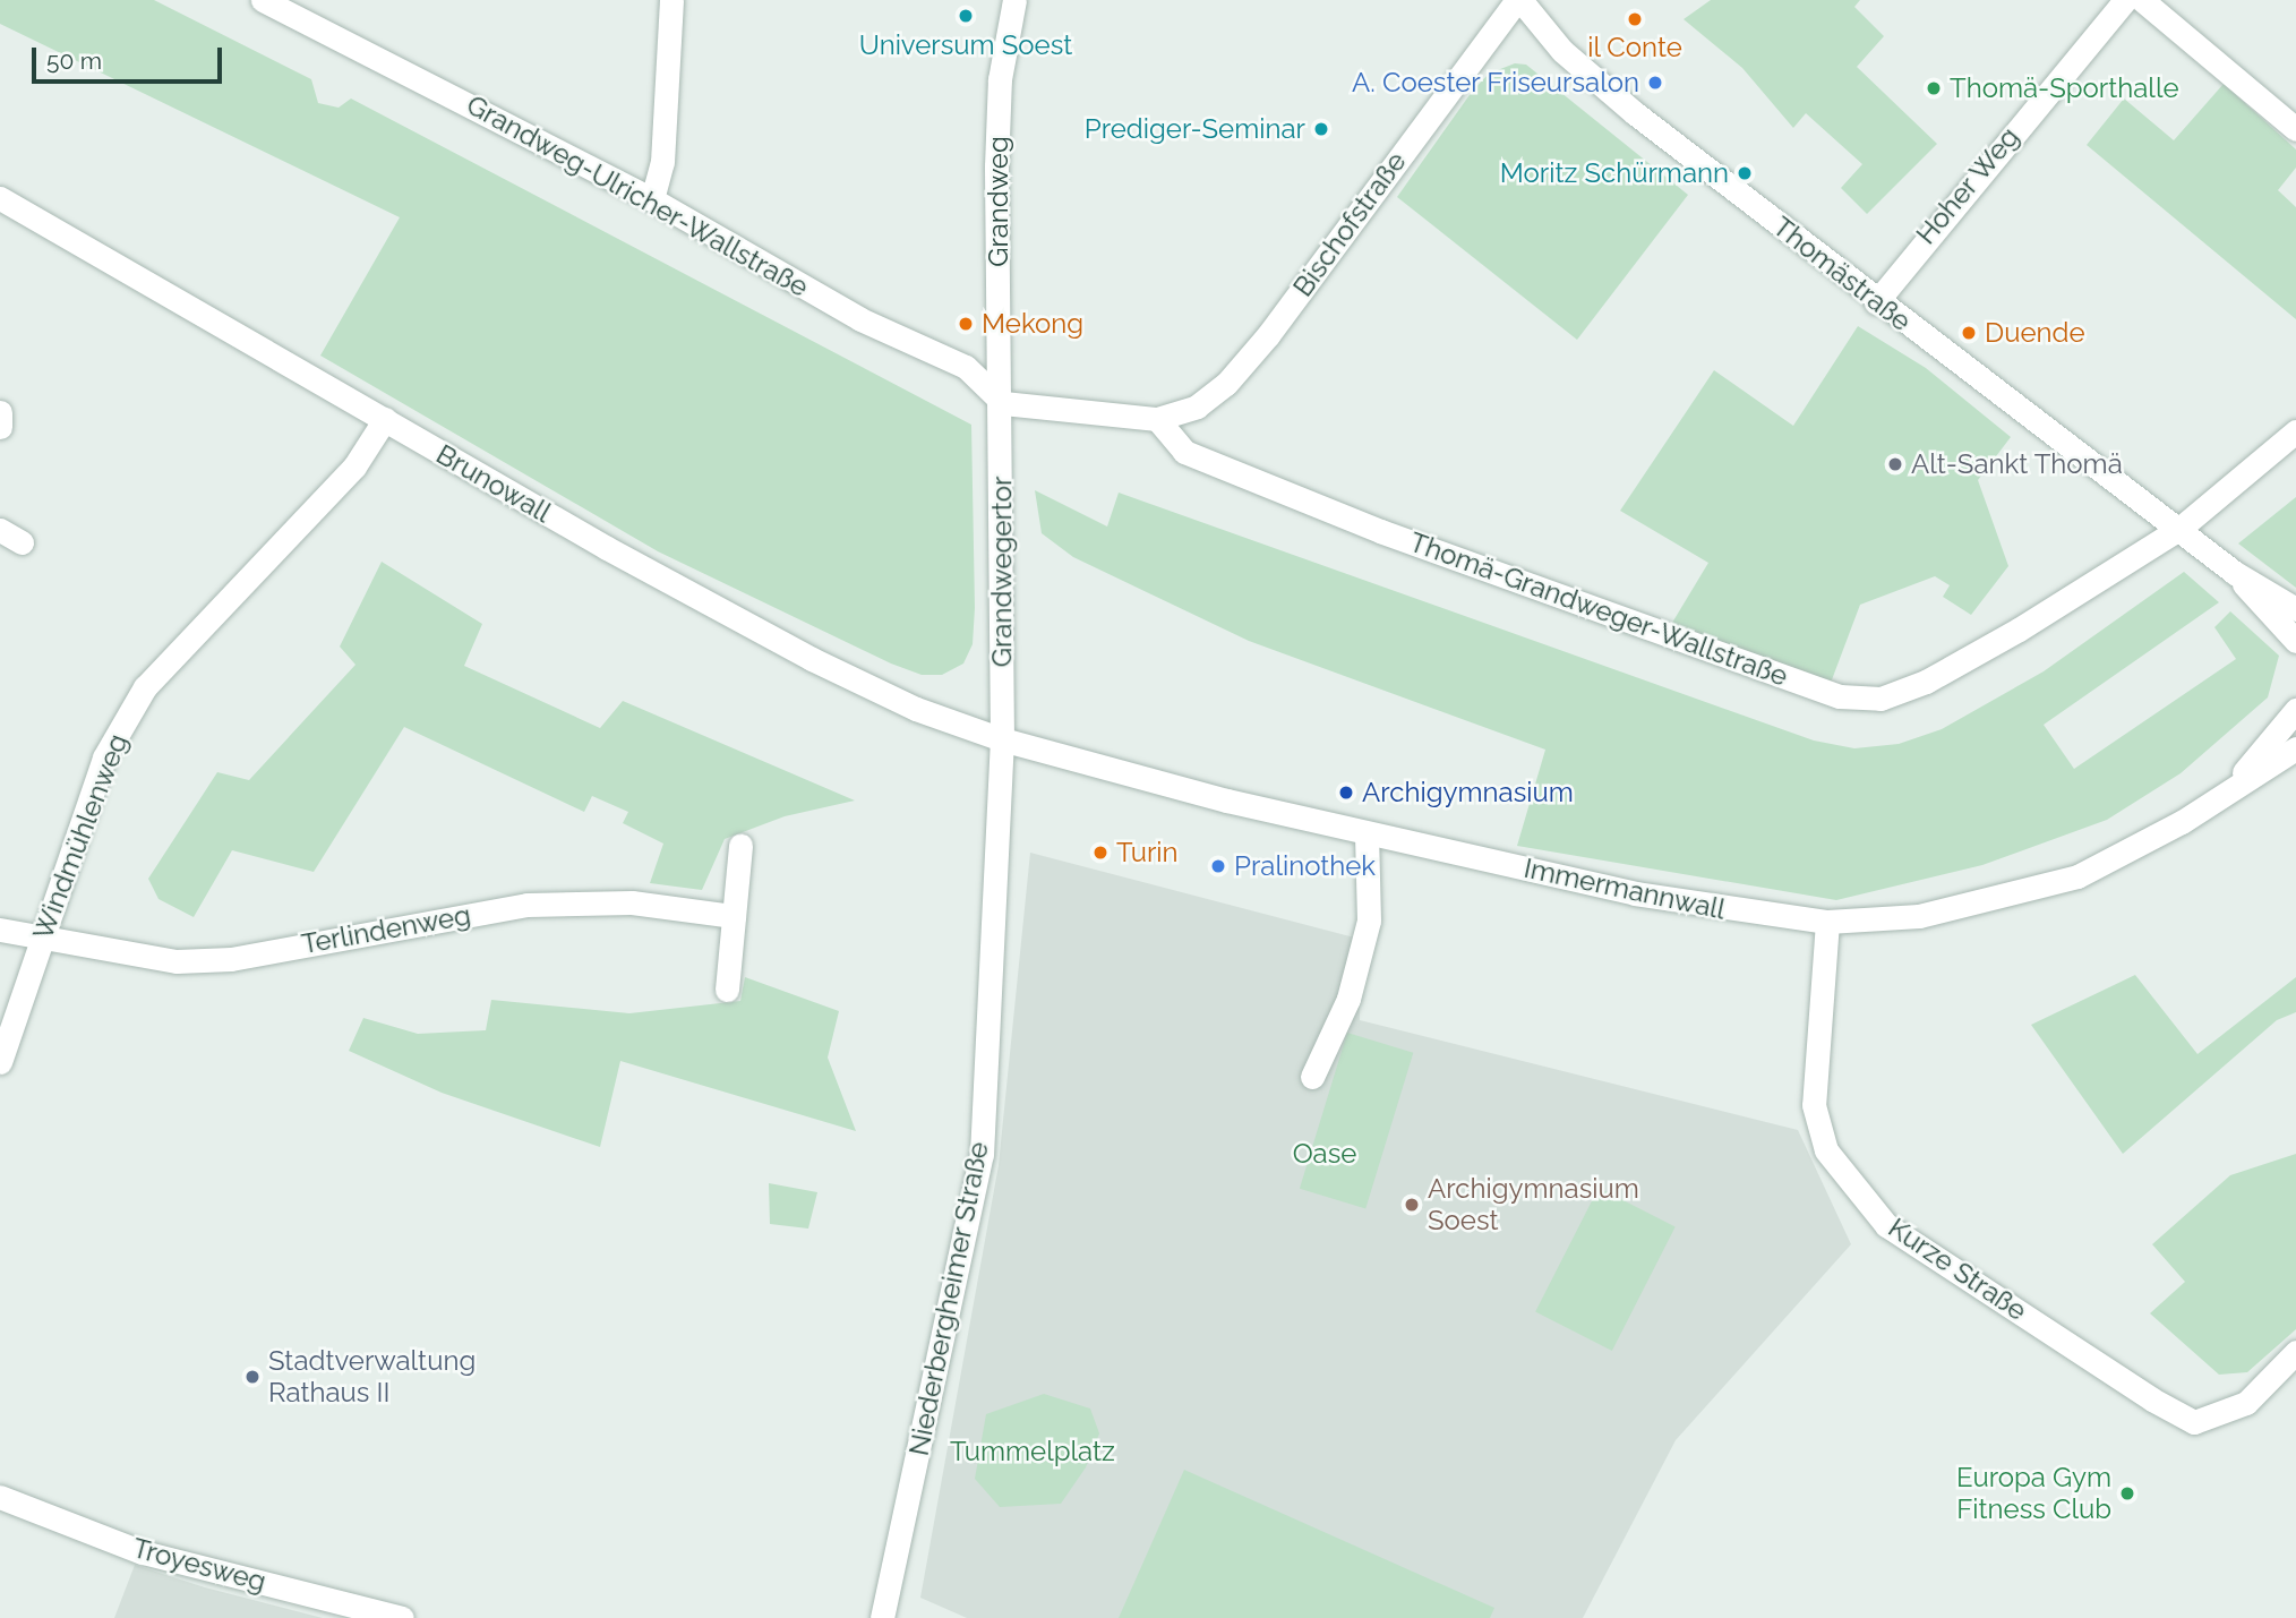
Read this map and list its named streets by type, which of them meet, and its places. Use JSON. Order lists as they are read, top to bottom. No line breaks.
{"streets":{"street":["Hoher Weg","Grandweg-Ulricher-Wallstraße","Grandweg","Bischofstraße","Thomästraße","Brunowall","Grandwegertor","Thomä-Grandweger-Wallstraße","Windmühlenweg","Immermannwall","Terlindenweg","Kurze Straße","Niederbergheimer Straße","Troyesweg"]},"crossings":[["Hoher Weg","Thomästraße"],["Grandweg-Ulricher-Wallstraße","Grandweg"],["Grandweg-Ulricher-Wallstraße","Grandwegertor"],["Grandweg","Grandwegertor"],["Bischofstraße","Thomästraße"],["Bischofstraße","Thomä-Grandweger-Wallstraße"],["Thomästraße","Thomä-Grandweger-Wallstraße"],["Brunowall","Grandwegertor"],["Brunowall","Windmühlenweg"],["Brunowall","Immermannwall"],["Brunowall","Niederbergheimer Straße"],["Grandwegertor","Immermannwall"],["Grandwegertor","Niederbergheimer Straße"],["Windmühlenweg","Terlindenweg"],["Immermannwall","Kurze Straße"],["Immermannwall","Niederbergheimer Straße"]],"parks":["Oase","Tummelplatz"],"places":["Universum Soest","il Conte","A. Coester Friseursalon","Thomä-Sporthalle","Prediger-Seminar","Moritz Schürmann","Mekong","Duende","Alt-Sankt Thomä","Archigymnasium","Turin","Pralinothek","Archigymnasium Soest","Stadtverwaltung Rathaus II","Europa Gym Fitness Club"],"scale_bar":"50 m"}
